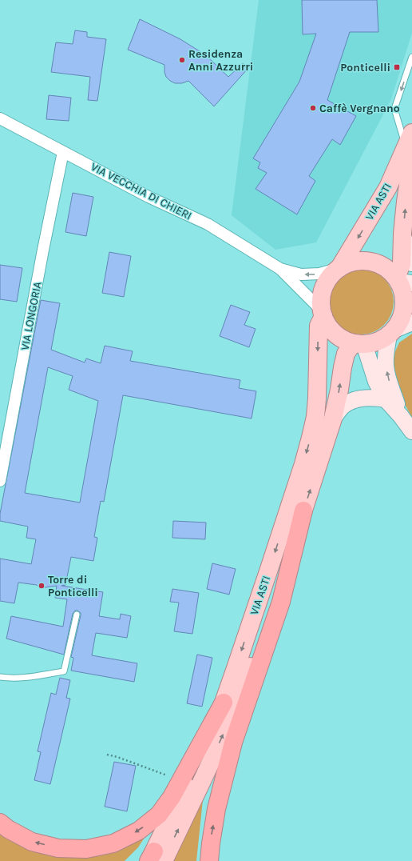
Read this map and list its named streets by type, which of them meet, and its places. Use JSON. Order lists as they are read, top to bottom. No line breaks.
{"streets":{"main road":["VIA ASTI"],"street":["VIA VECCHIA DI CHIERI","VIA LONGORIA"]},"crossings":[["VIA VECCHIA DI CHIERI","VIA ASTI"],["VIA VECCHIA DI CHIERI","VIA LONGORIA"]],"places":{"other":["Residenza Anni Azzurri","Caffè Vergnano","Torre di Ponticelli"],"transit":["Ponticelli"]}}
